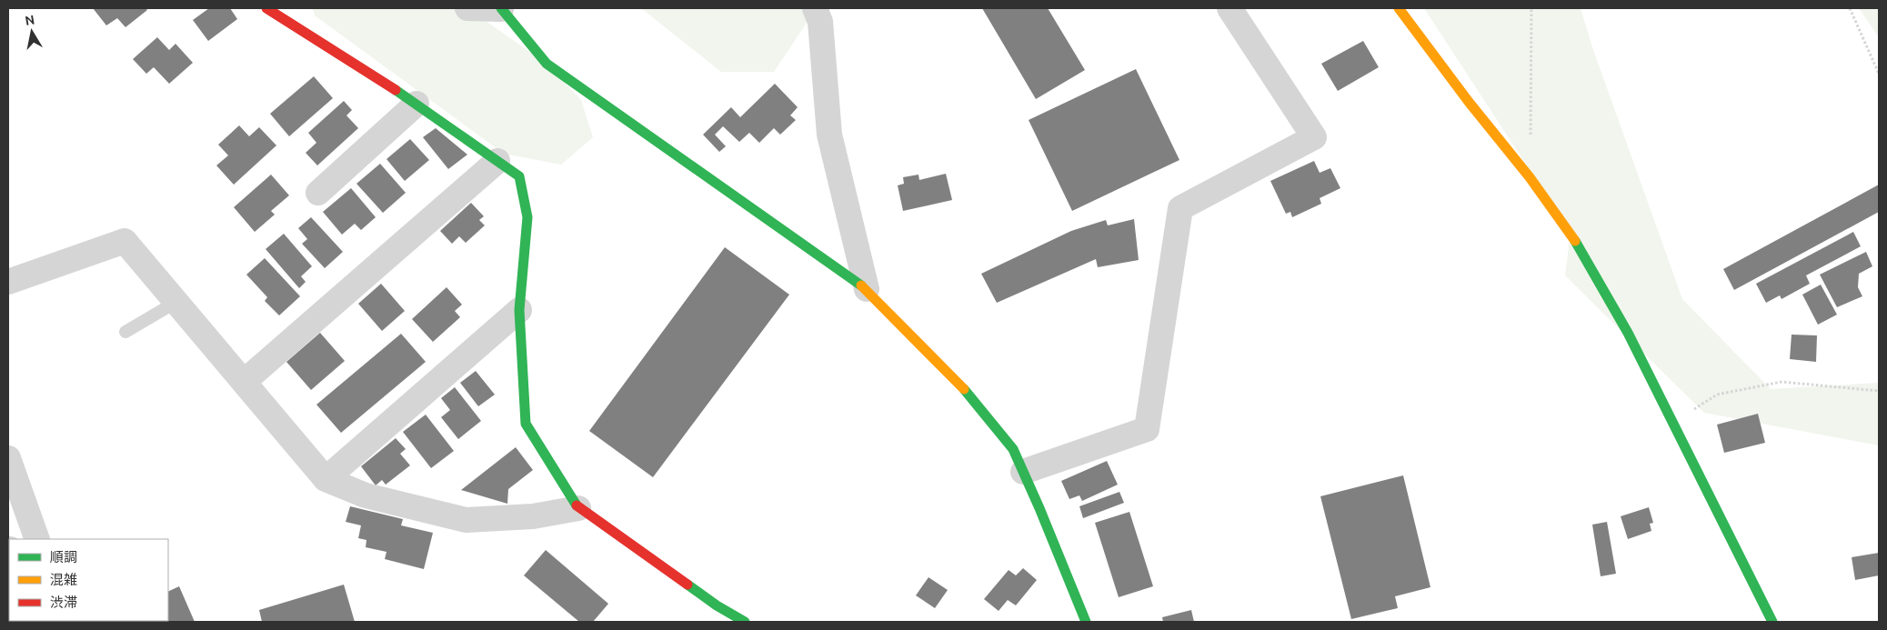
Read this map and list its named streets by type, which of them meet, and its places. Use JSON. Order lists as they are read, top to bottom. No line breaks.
{"legend":["順調","混雑","渋滞"],"north":"top"}
